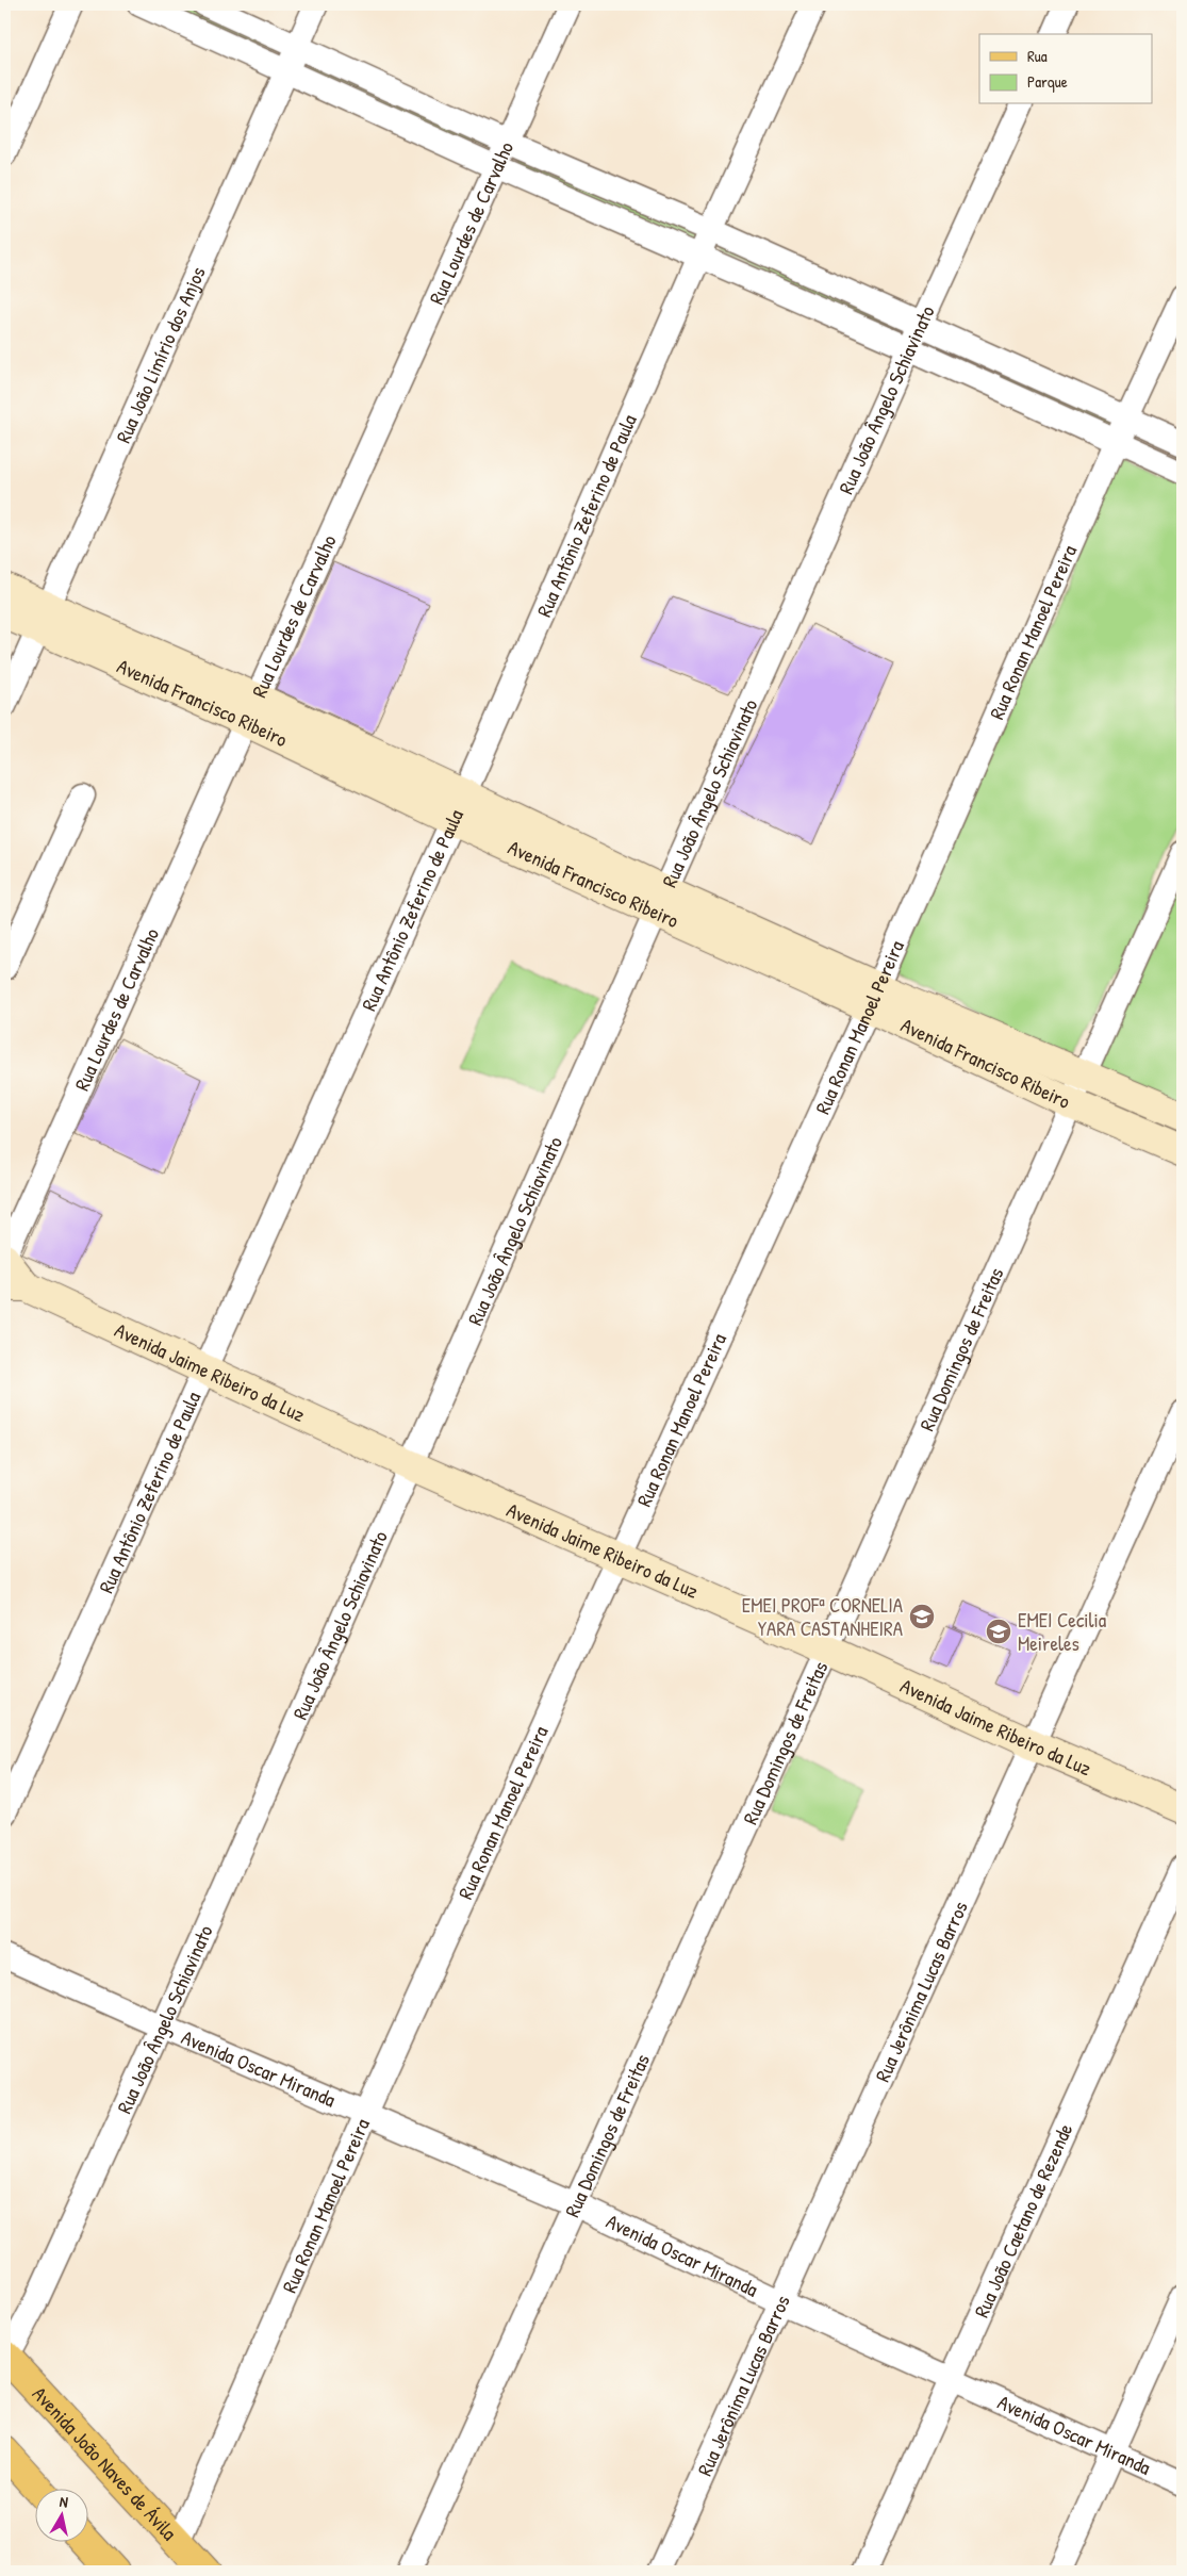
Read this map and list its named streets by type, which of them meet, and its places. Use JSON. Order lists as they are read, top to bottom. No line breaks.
{"streets":{"main road":["Avenida João Naves de Ávila"],"street":["Rua Lourdes de Carvalho","Rua João Limírio dos Anjos","Rua João Ângelo Schiavinato","Rua Antônio Zeferino de Paula","Rua Ronan Manoel Pereira","Avenida Francisco Ribeiro","Rua Domingos de Freitas","Avenida Jaime Ribeiro da Luz","Rua Jerônima Lucas Barros","Avenida Oscar Miranda","Rua João Caetano de Rezende"]},"crossings":[["Rua Lourdes de Carvalho","Avenida Francisco Ribeiro"],["Rua Lourdes de Carvalho","Avenida Jaime Ribeiro da Luz"],["Rua João Limírio dos Anjos","Avenida Francisco Ribeiro"],["Rua João Ângelo Schiavinato","Avenida Francisco Ribeiro"],["Rua João Ângelo Schiavinato","Avenida Jaime Ribeiro da Luz"],["Rua João Ângelo Schiavinato","Avenida Oscar Miranda"],["Rua João Ângelo Schiavinato","Avenida João Naves de Ávila"],["Rua Antônio Zeferino de Paula","Avenida Francisco Ribeiro"],["Rua Antônio Zeferino de Paula","Avenida Jaime Ribeiro da Luz"],["Rua Ronan Manoel Pereira","Avenida Francisco Ribeiro"],["Rua Ronan Manoel Pereira","Avenida Jaime Ribeiro da Luz"],["Rua Ronan Manoel Pereira","Avenida Oscar Miranda"],["Rua Ronan Manoel Pereira","Avenida João Naves de Ávila"],["Avenida Francisco Ribeiro","Rua Domingos de Freitas"],["Rua Domingos de Freitas","Avenida Jaime Ribeiro da Luz"],["Rua Domingos de Freitas","Avenida Oscar Miranda"],["Avenida Jaime Ribeiro da Luz","Rua Jerônima Lucas Barros"],["Rua Jerônima Lucas Barros","Avenida Oscar Miranda"],["Avenida Oscar Miranda","Rua João Caetano de Rezende"]],"places":{"school or university":["EMEI PROFª CORNELIA YARA CASTANHEIRA","EMEI Cecilia Meireles"]},"legend":["Rua","Parque"],"north":"top"}
